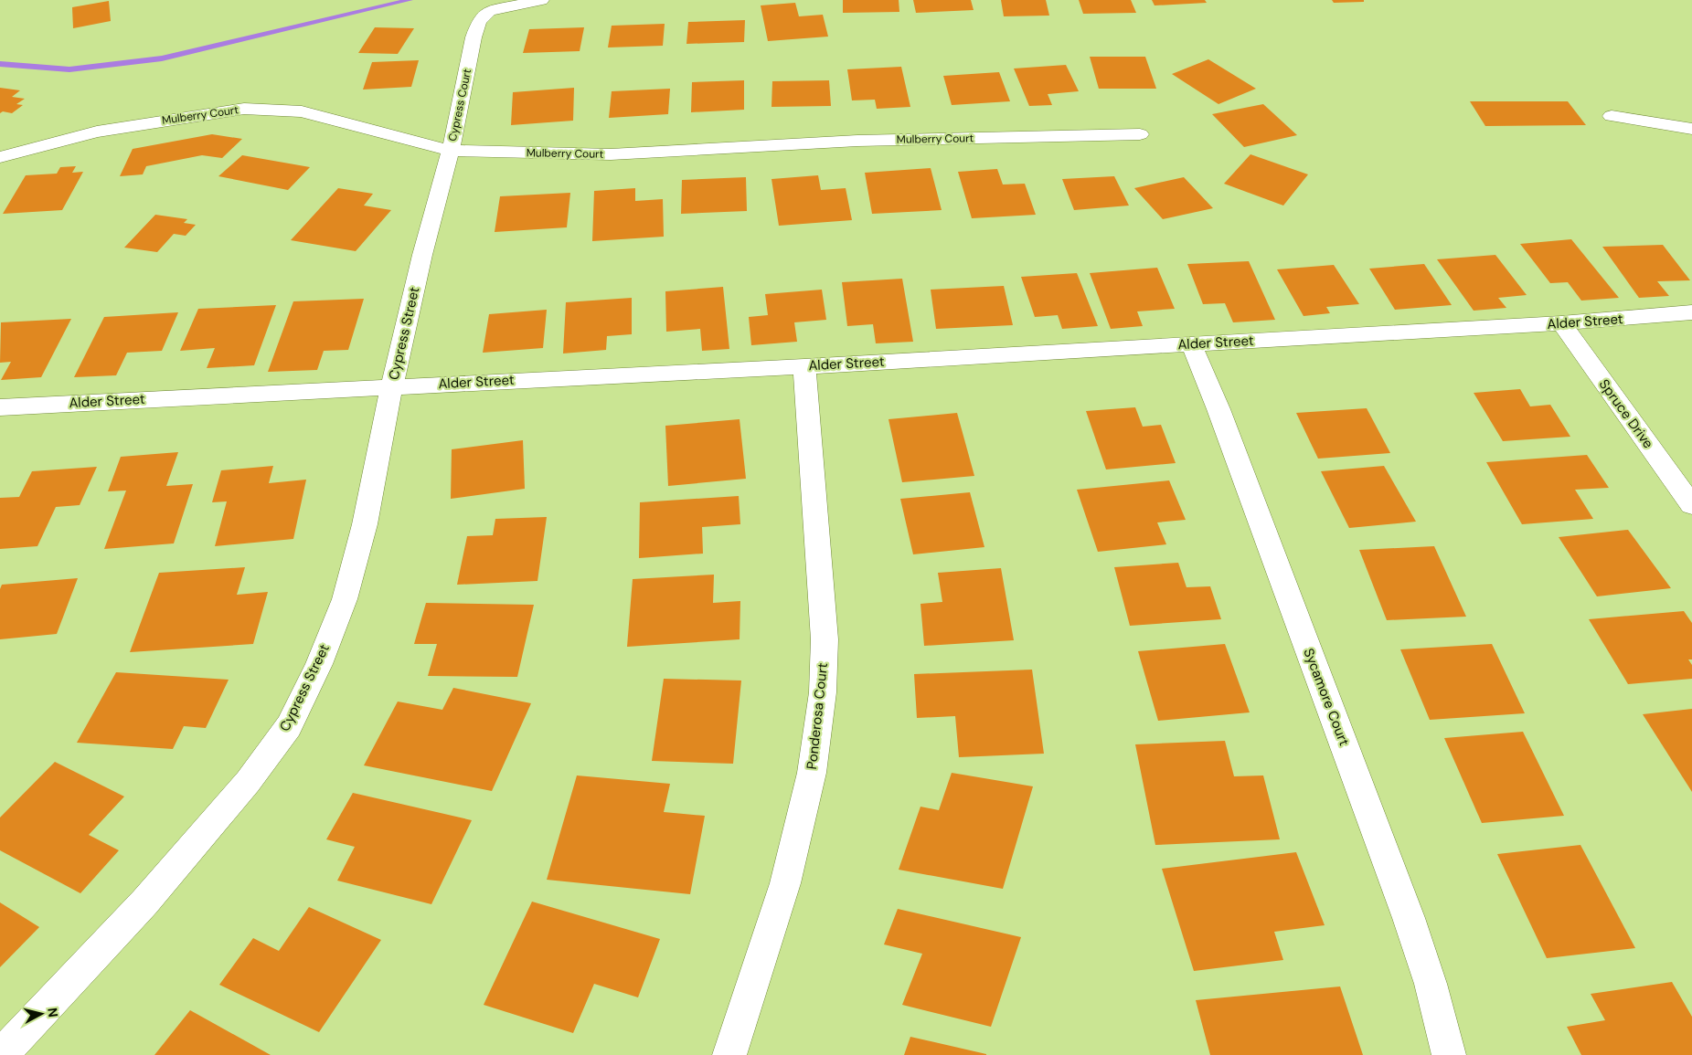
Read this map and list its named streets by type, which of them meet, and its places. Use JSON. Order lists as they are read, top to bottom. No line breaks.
{"streets":{"street":["Cypress Court","Mulberry Court","Alder Street","Cypress Street","Spruce Drive","Sycamore Court","Ponderosa Court"]},"crossings":[["Cypress Court","Mulberry Court"],["Cypress Court","Cypress Street"],["Alder Street","Cypress Street"],["Alder Street","Spruce Drive"],["Alder Street","Sycamore Court"],["Alder Street","Ponderosa Court"]],"north":"right"}
